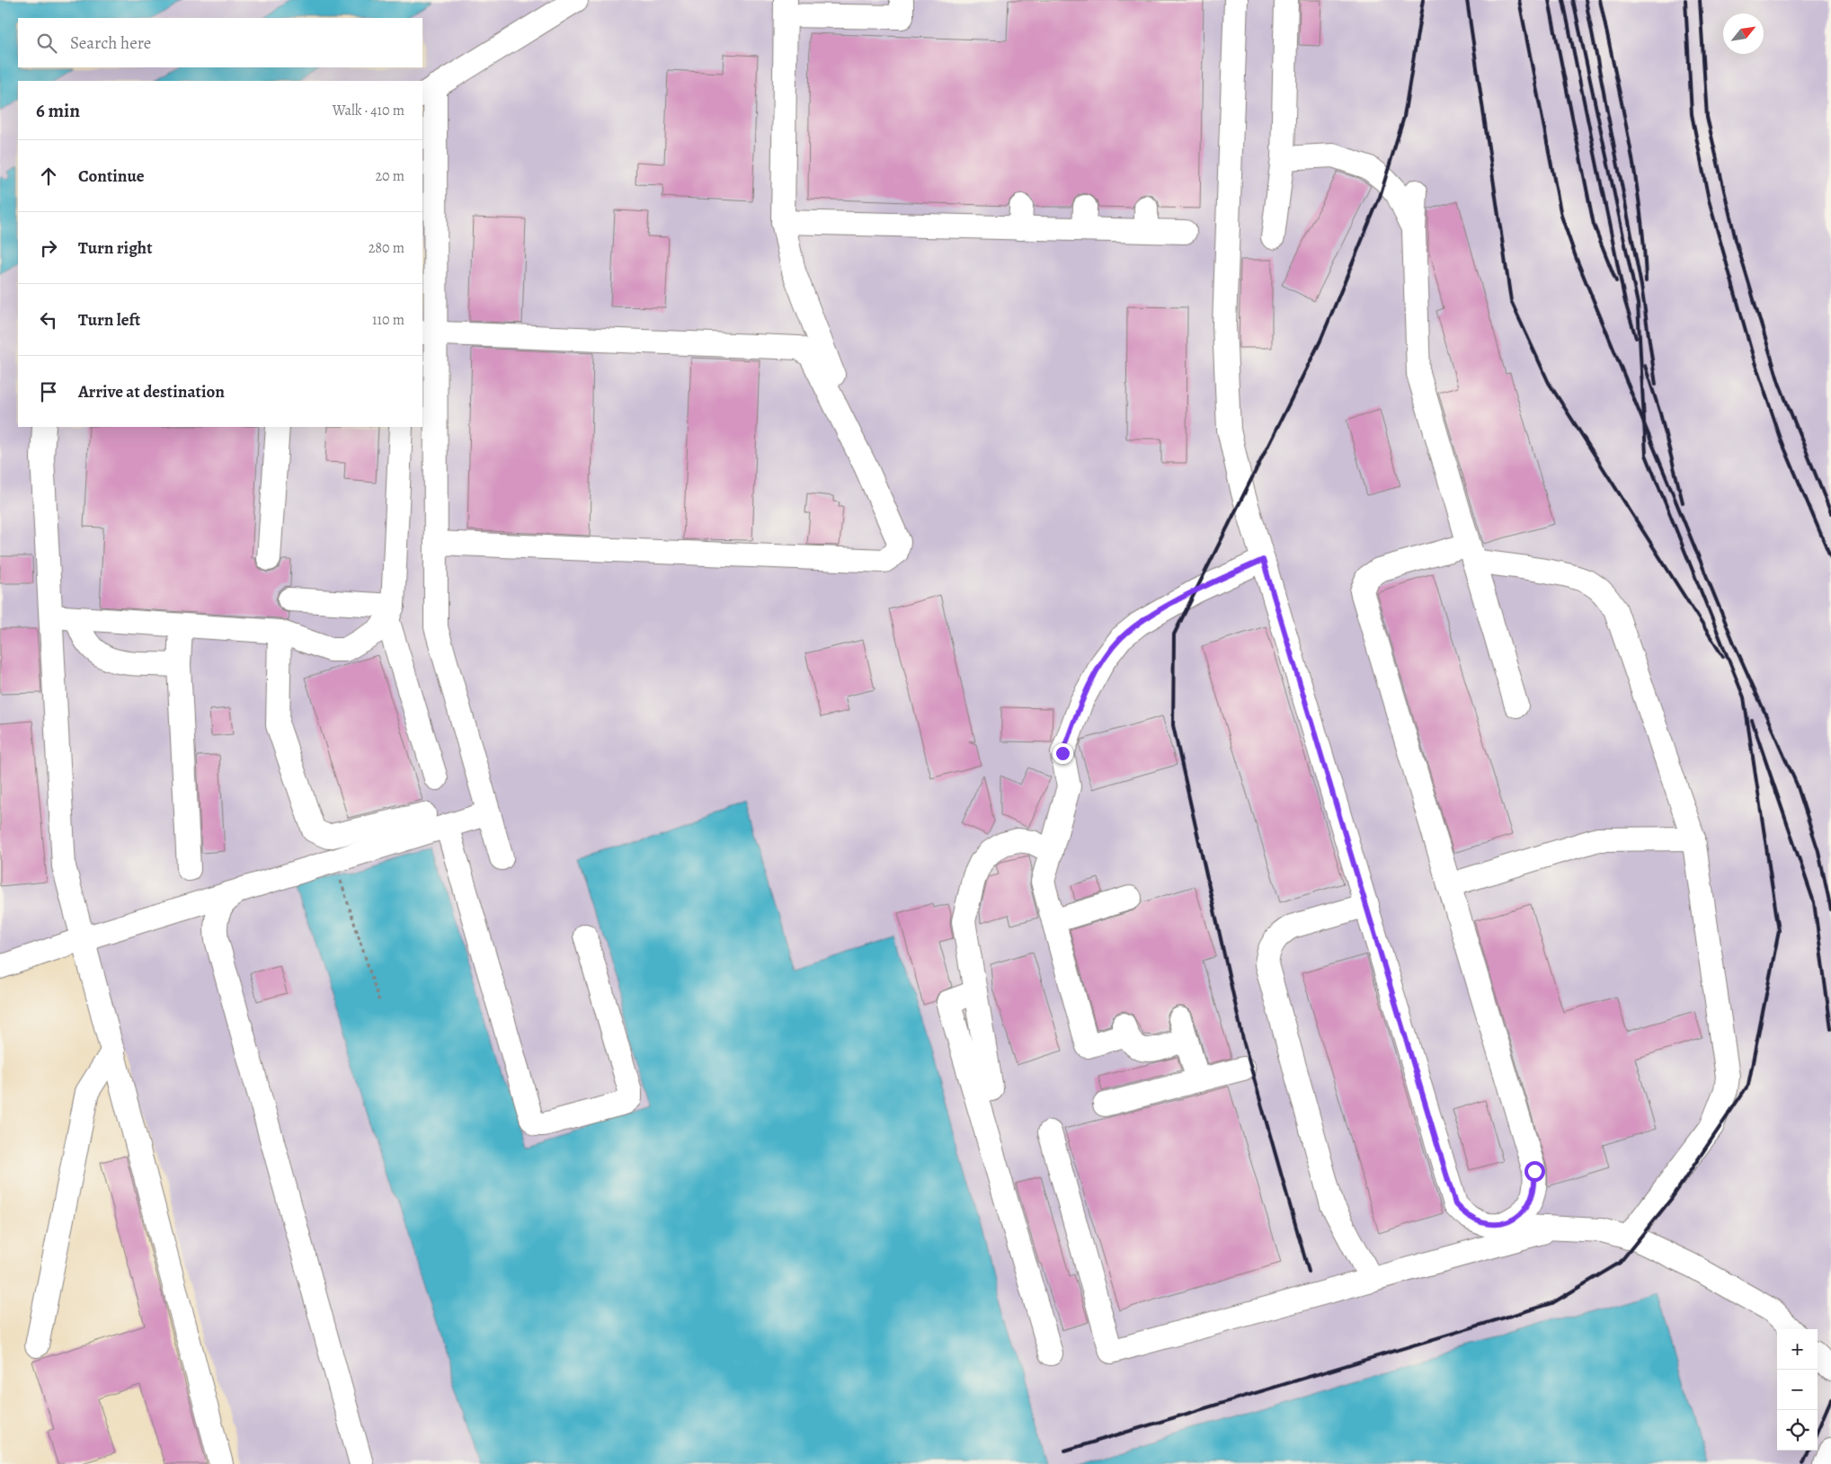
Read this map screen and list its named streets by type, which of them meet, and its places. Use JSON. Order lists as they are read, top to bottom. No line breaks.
{"north":"top right","page":{"search":"Search here","heading":["6 min","Walk · 410 m"],"list":[["Continue","20 m"],["Turn right","280 m"],["Turn left","110 m"],"Arrive at destination"],"map_buttons":["+","−"]}}
